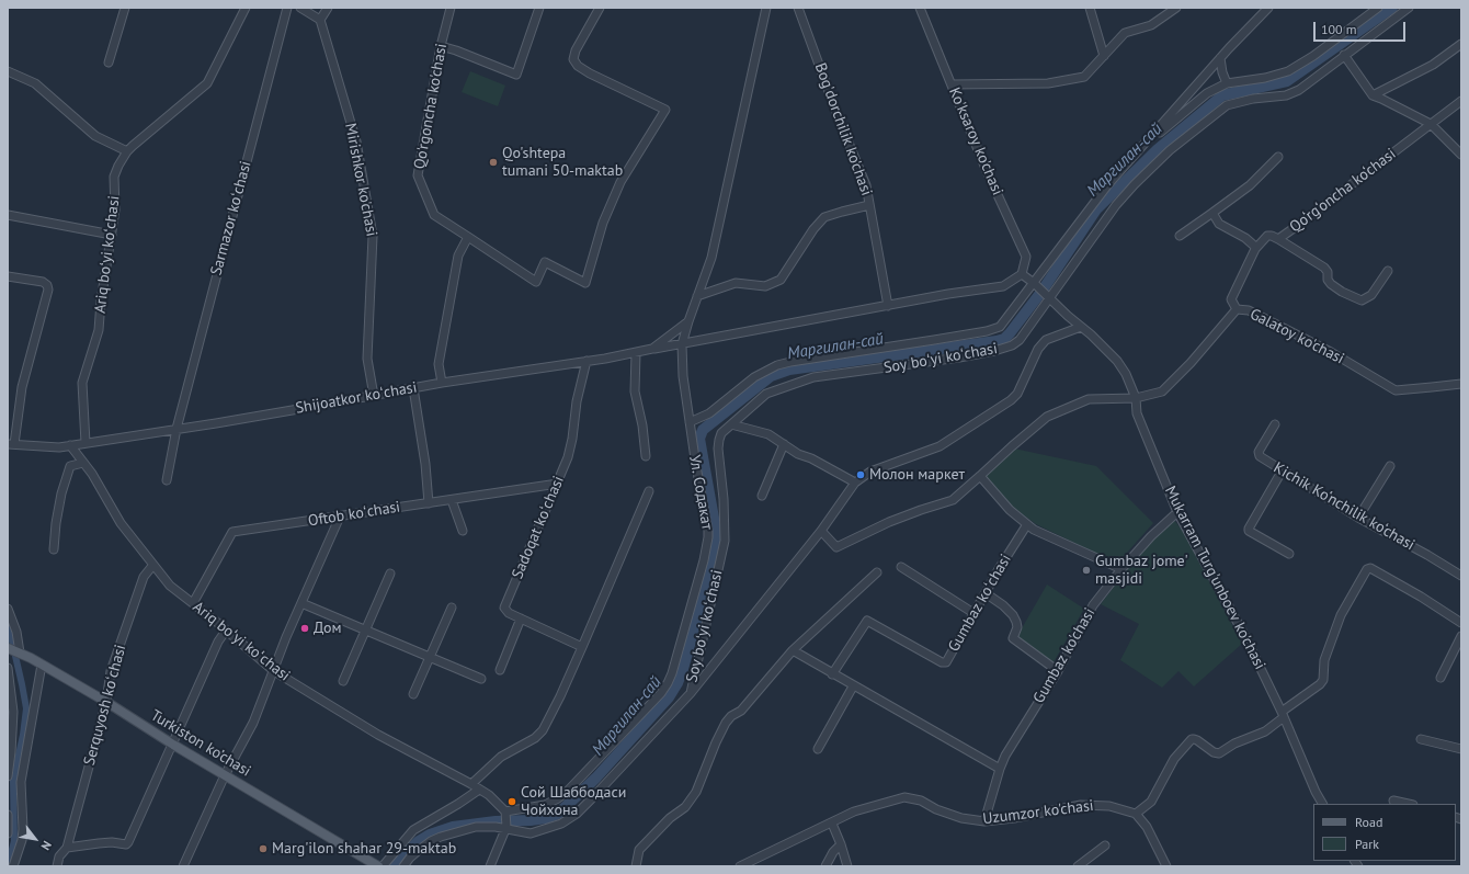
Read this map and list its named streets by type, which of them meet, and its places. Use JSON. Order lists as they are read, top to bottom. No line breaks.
{"streets":{"main road":["Turkiston ko’chasi"],"street":["Qo'rgoncha ko'chasi","Bog'dorchilik ko'chasi","Ko'ksaroy ko'chasi","Mirishkor ko'chasi","Qo‘rg‘oncha ko‘chasi","Sarmazor koʻchasi","Ariq boʻyi koʻchasi","Galatoy ko'chasi","Soy boʻyi koʻchasi","Shijoatkor koʻchasi","Ул. Содакат","Kichik Ko‘nchilik ko‘chasi","Oftob koʻchasi","Sadoqat koʻchasi","Mukarram Turg'unboev ko'chasi","Gumbaz koʻchasi","Gumbaz ko'chasi","Serquyosh koʻchasi","Uzumzor ko'chasi"]},"crossings":[["Ko'ksaroy ko'chasi","Mukarram Turg'unboev ko'chasi"],["Mirishkor ko'chasi","Shijoatkor koʻchasi"],["Sarmazor koʻchasi","Shijoatkor koʻchasi"],["Ariq boʻyi koʻchasi","Shijoatkor koʻchasi"],["Ariq boʻyi koʻchasi","Ул. Содакат"],["Ariq boʻyi koʻchasi","Oftob koʻchasi"],["Ariq boʻyi koʻchasi","Serquyosh koʻchasi"],["Galatoy ko'chasi","Mukarram Turg'unboev ko'chasi"],["Soy boʻyi koʻchasi","Mukarram Turg'unboev ko'chasi"],["Shijoatkor koʻchasi","Ул. Содакат"],["Shijoatkor koʻchasi","Sadoqat koʻchasi"],["Oftob koʻchasi","Sadoqat koʻchasi"],["Mukarram Turg'unboev ko'chasi","Gumbaz ko'chasi"],["Gumbaz ko'chasi","Uzumzor ko'chasi"],["Serquyosh koʻchasi","Turkiston ko’chasi"]],"water":["Маргилан-сай"],"places":["Qo'shtepa tumani 50-maktab","Молон маркет","Gumbaz jome' masjidi","Дом","Сой Шаббодаси Чойхона","Marg'ilon shahar 29-maktab"],"legend":["Road","Park"],"scale_bar":"100 m","north":"bottom right"}
